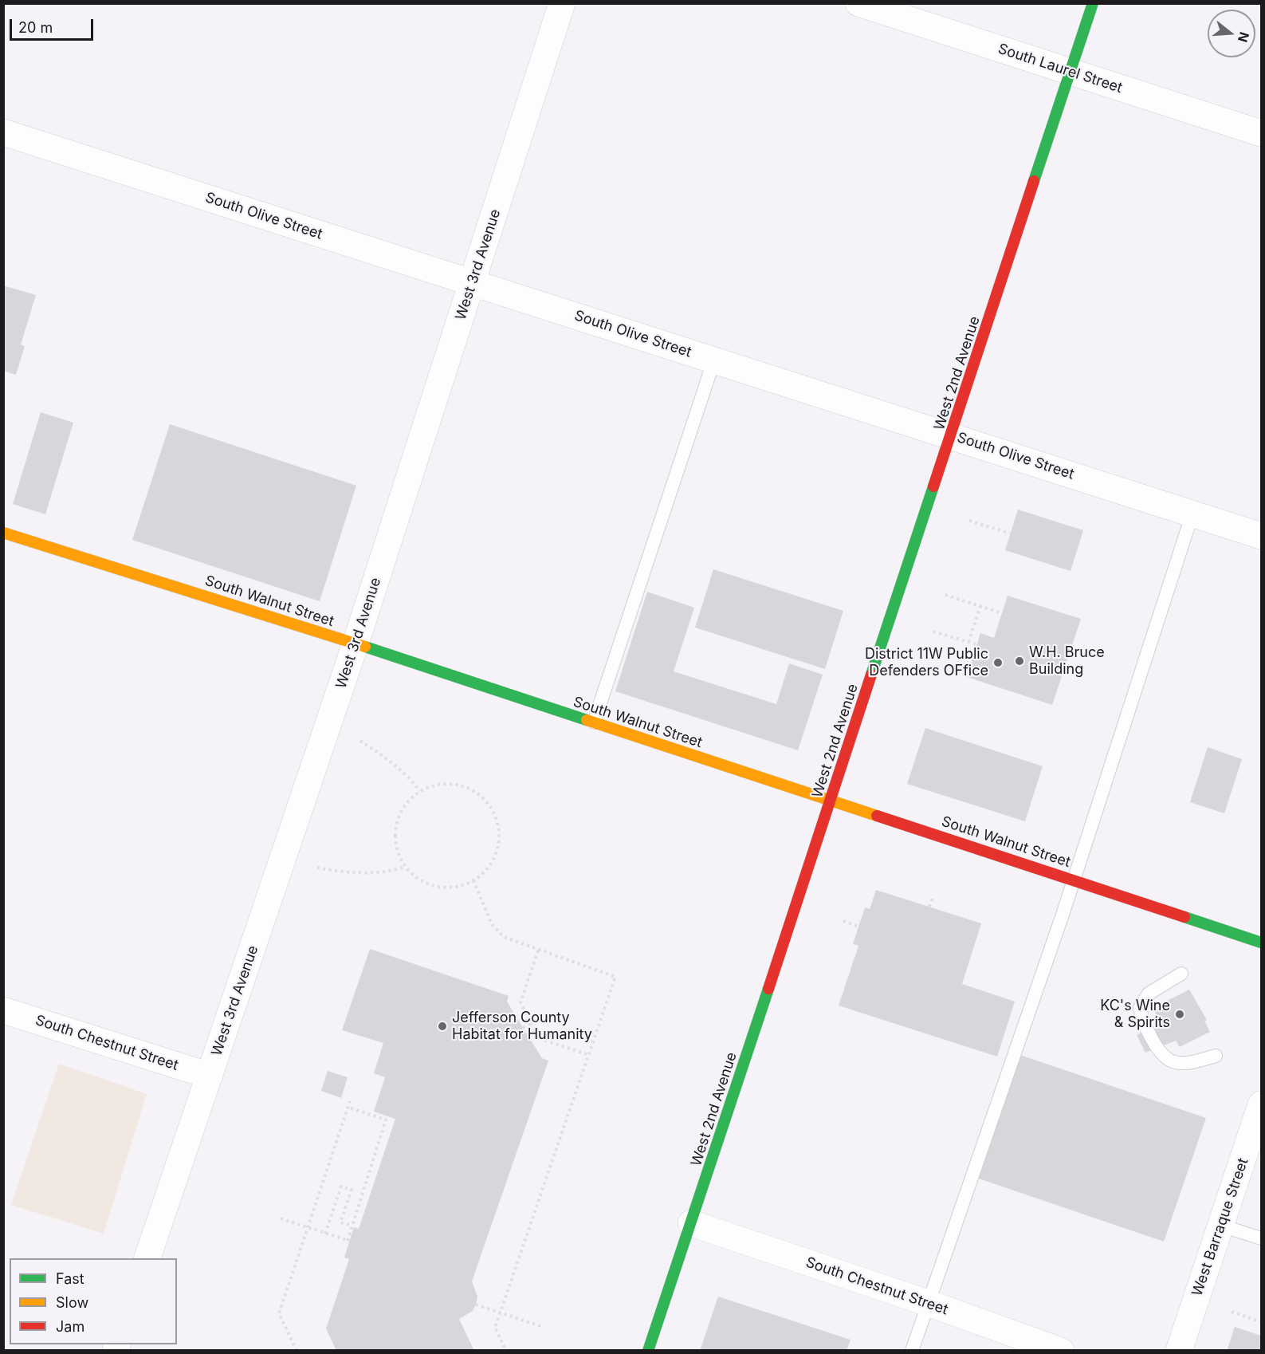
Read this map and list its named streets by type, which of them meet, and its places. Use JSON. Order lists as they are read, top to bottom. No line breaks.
{"streets":{"street":["South Laurel Street","South Olive Street","West 3rd Avenue","West 2nd Avenue","South Walnut Street","South Chestnut Street","West Barraque Street"]},"crossings":[["South Laurel Street","West 2nd Avenue"],["South Olive Street","West 3rd Avenue"],["South Olive Street","West 2nd Avenue"],["West 3rd Avenue","South Walnut Street"],["West 3rd Avenue","South Chestnut Street"],["West 2nd Avenue","South Walnut Street"],["West 2nd Avenue","South Chestnut Street"]],"places":["W.H. Bruce Building","District 11W Public Defenders OFfice","KC's Wine & Spirits","Jefferson County Habitat for Humanity"],"legend":["Fast","Slow","Jam"],"scale_bar":"20 m","north":"right"}
